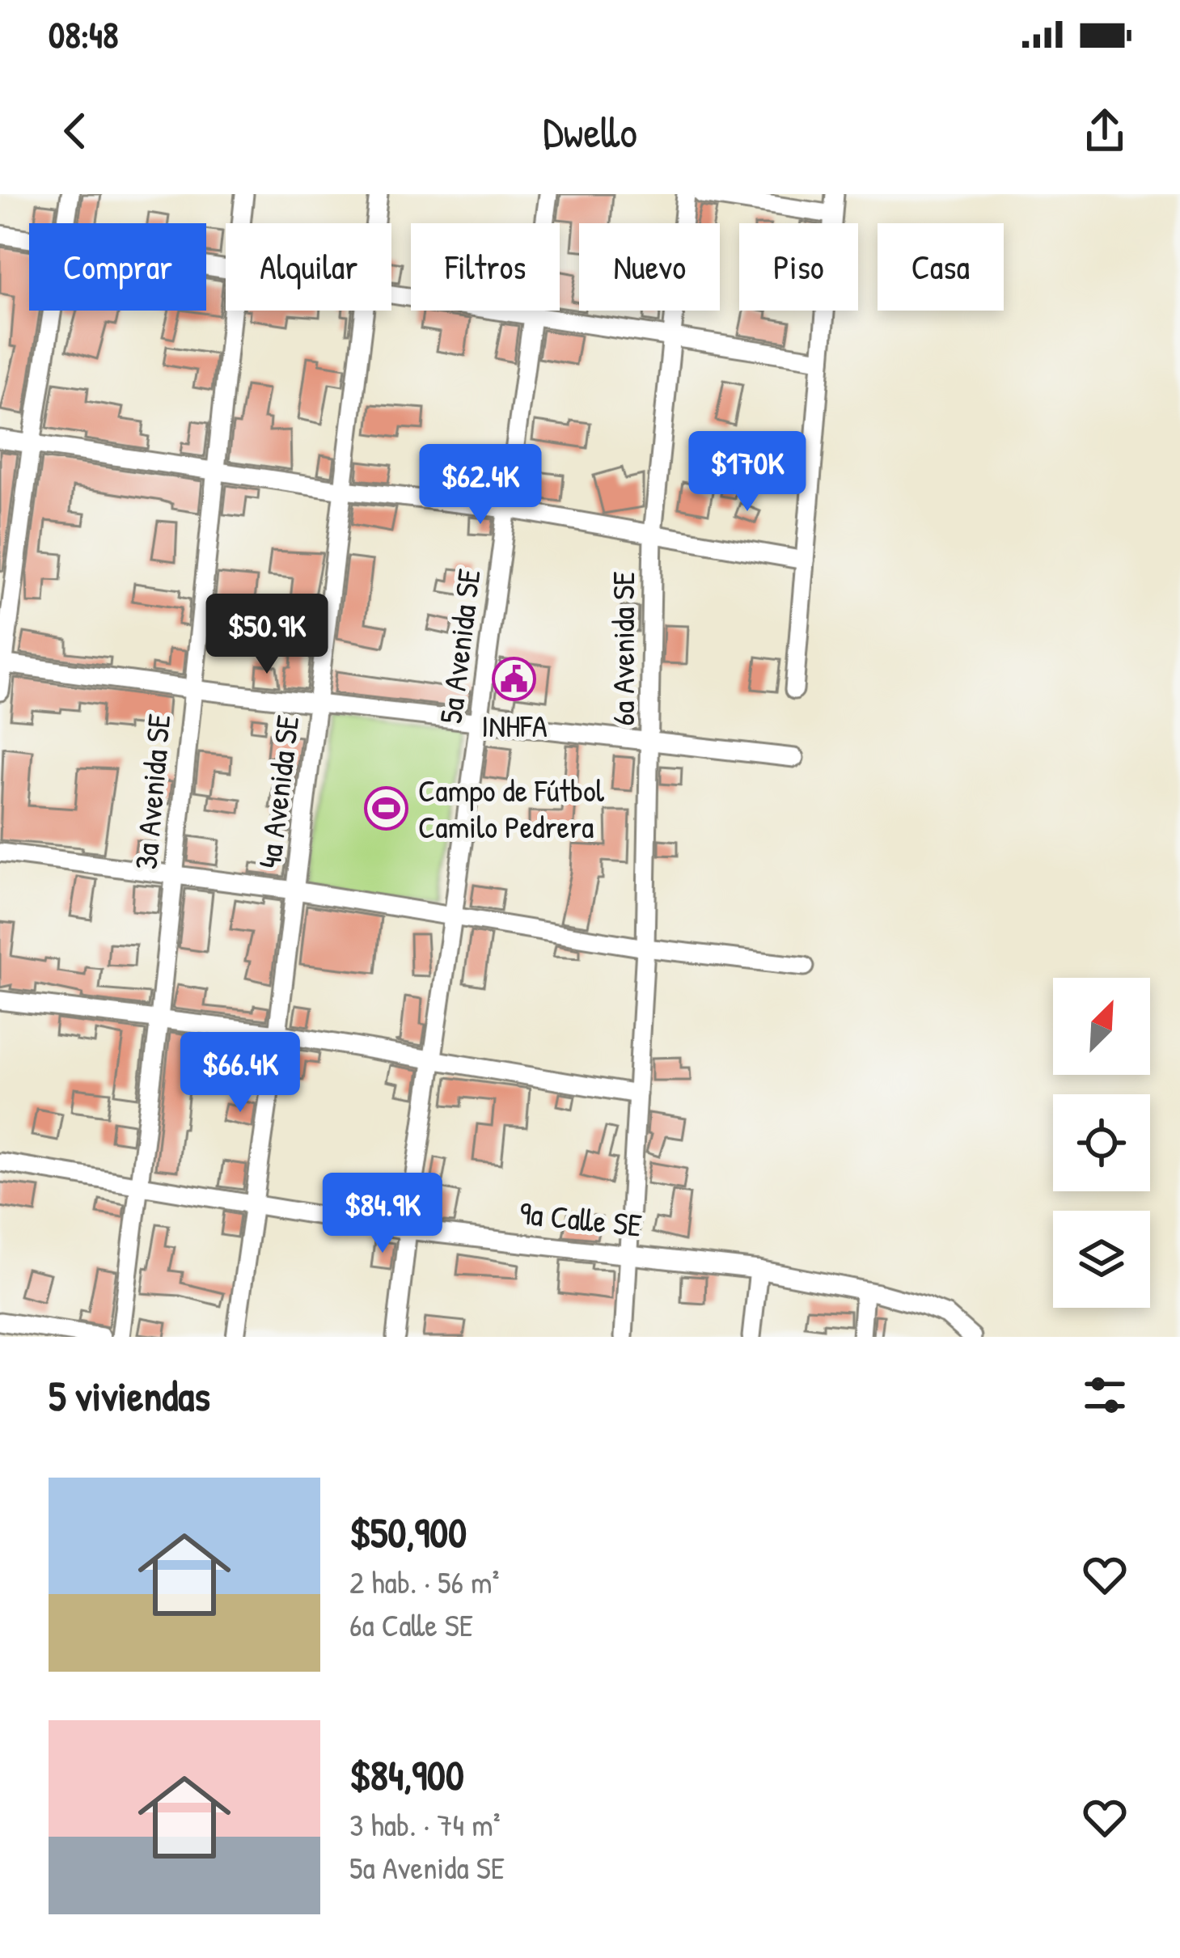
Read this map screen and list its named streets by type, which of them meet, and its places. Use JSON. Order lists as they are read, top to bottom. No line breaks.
{"streets":{"street":["5a Avenida SE","6a Avenida SE","3a Avenida SE","4a Avenida SE","9a Calle SE"]},"crossings":[["5a Avenida SE","9a Calle SE"],["6a Avenida SE","9a Calle SE"],["3a Avenida SE","9a Calle SE"],["4a Avenida SE","9a Calle SE"]],"places":{"public building":["INHFA"],"sports":["Campo de Fútbol Camilo Pedrera"]},"north":"top right","page":{"status":"08:48","header":"Dwello","chip":["Comprar","Alquilar","Filtros","Nuevo","Piso","Casa"],"price":["$170K","$62.4K","$50.9K","$66.4K","$84.9K"],"heading":"5 viviendas","list":[{"name":"$50,900","note":"2 hab. · 56 m² · 6a Calle SE"},{"name":"$84,900","note":"3 hab. · 74 m² · 5a Avenida SE"}]}}
